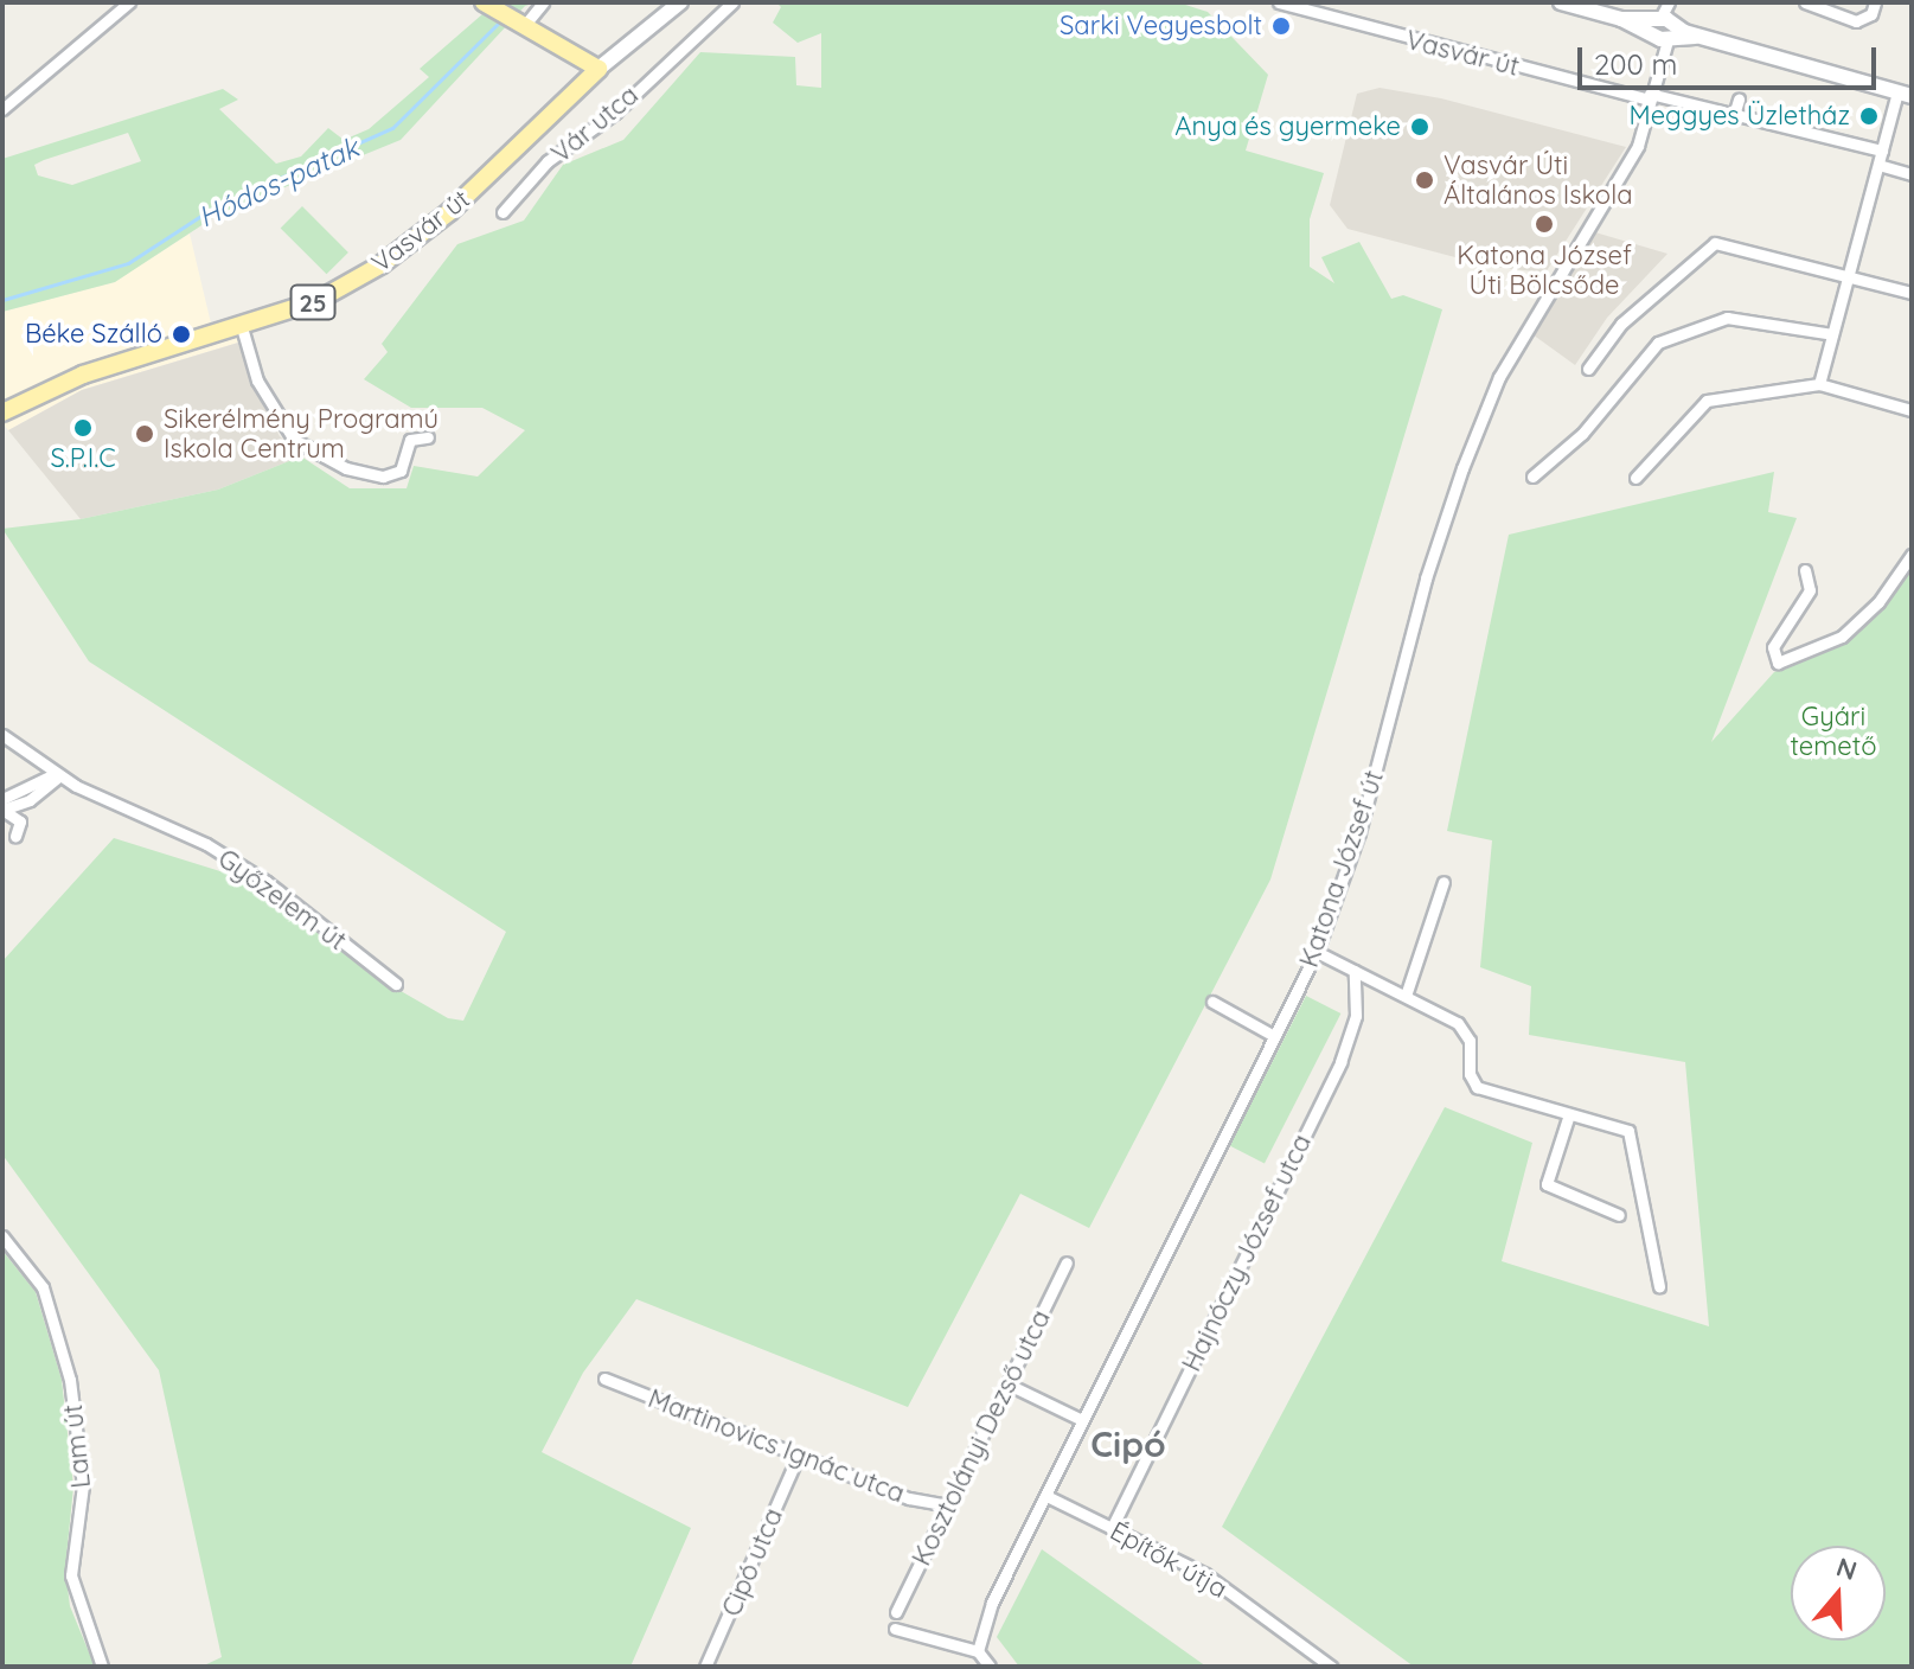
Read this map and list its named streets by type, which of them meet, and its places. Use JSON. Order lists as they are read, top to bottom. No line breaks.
{"streets":{"main road":["Vasvár út","25"],"street":["Vár utca","Katona József út","Győzelem út","Hajnóczy József utca","Kosztolányi Dezső utca","Lam út","Martinovics Ignác utca","Építők útja","Cipó utca"]},"crossings":[["Vasvár út","Katona József út"],["Katona József út","Építők útja"],["Hajnóczy József utca","Építők útja"],["Kosztolányi Dezső utca","Martinovics Ignác utca"],["Martinovics Ignác utca","Cipó utca"]],"districts":["Cipó"],"water":["Hódos-patak"],"parks":["Gyári temető"],"places":["Sarki Vegyesbolt","Meggyes Üzletház","Anya és gyermeke","Vasvár Úti Általános Iskola","Katona József Úti Bölcsőde","Béke Szálló","S.P.I.C","Sikerélmény Programú Iskola Centrum"],"scale_bar":"200 m","north":"top"}
